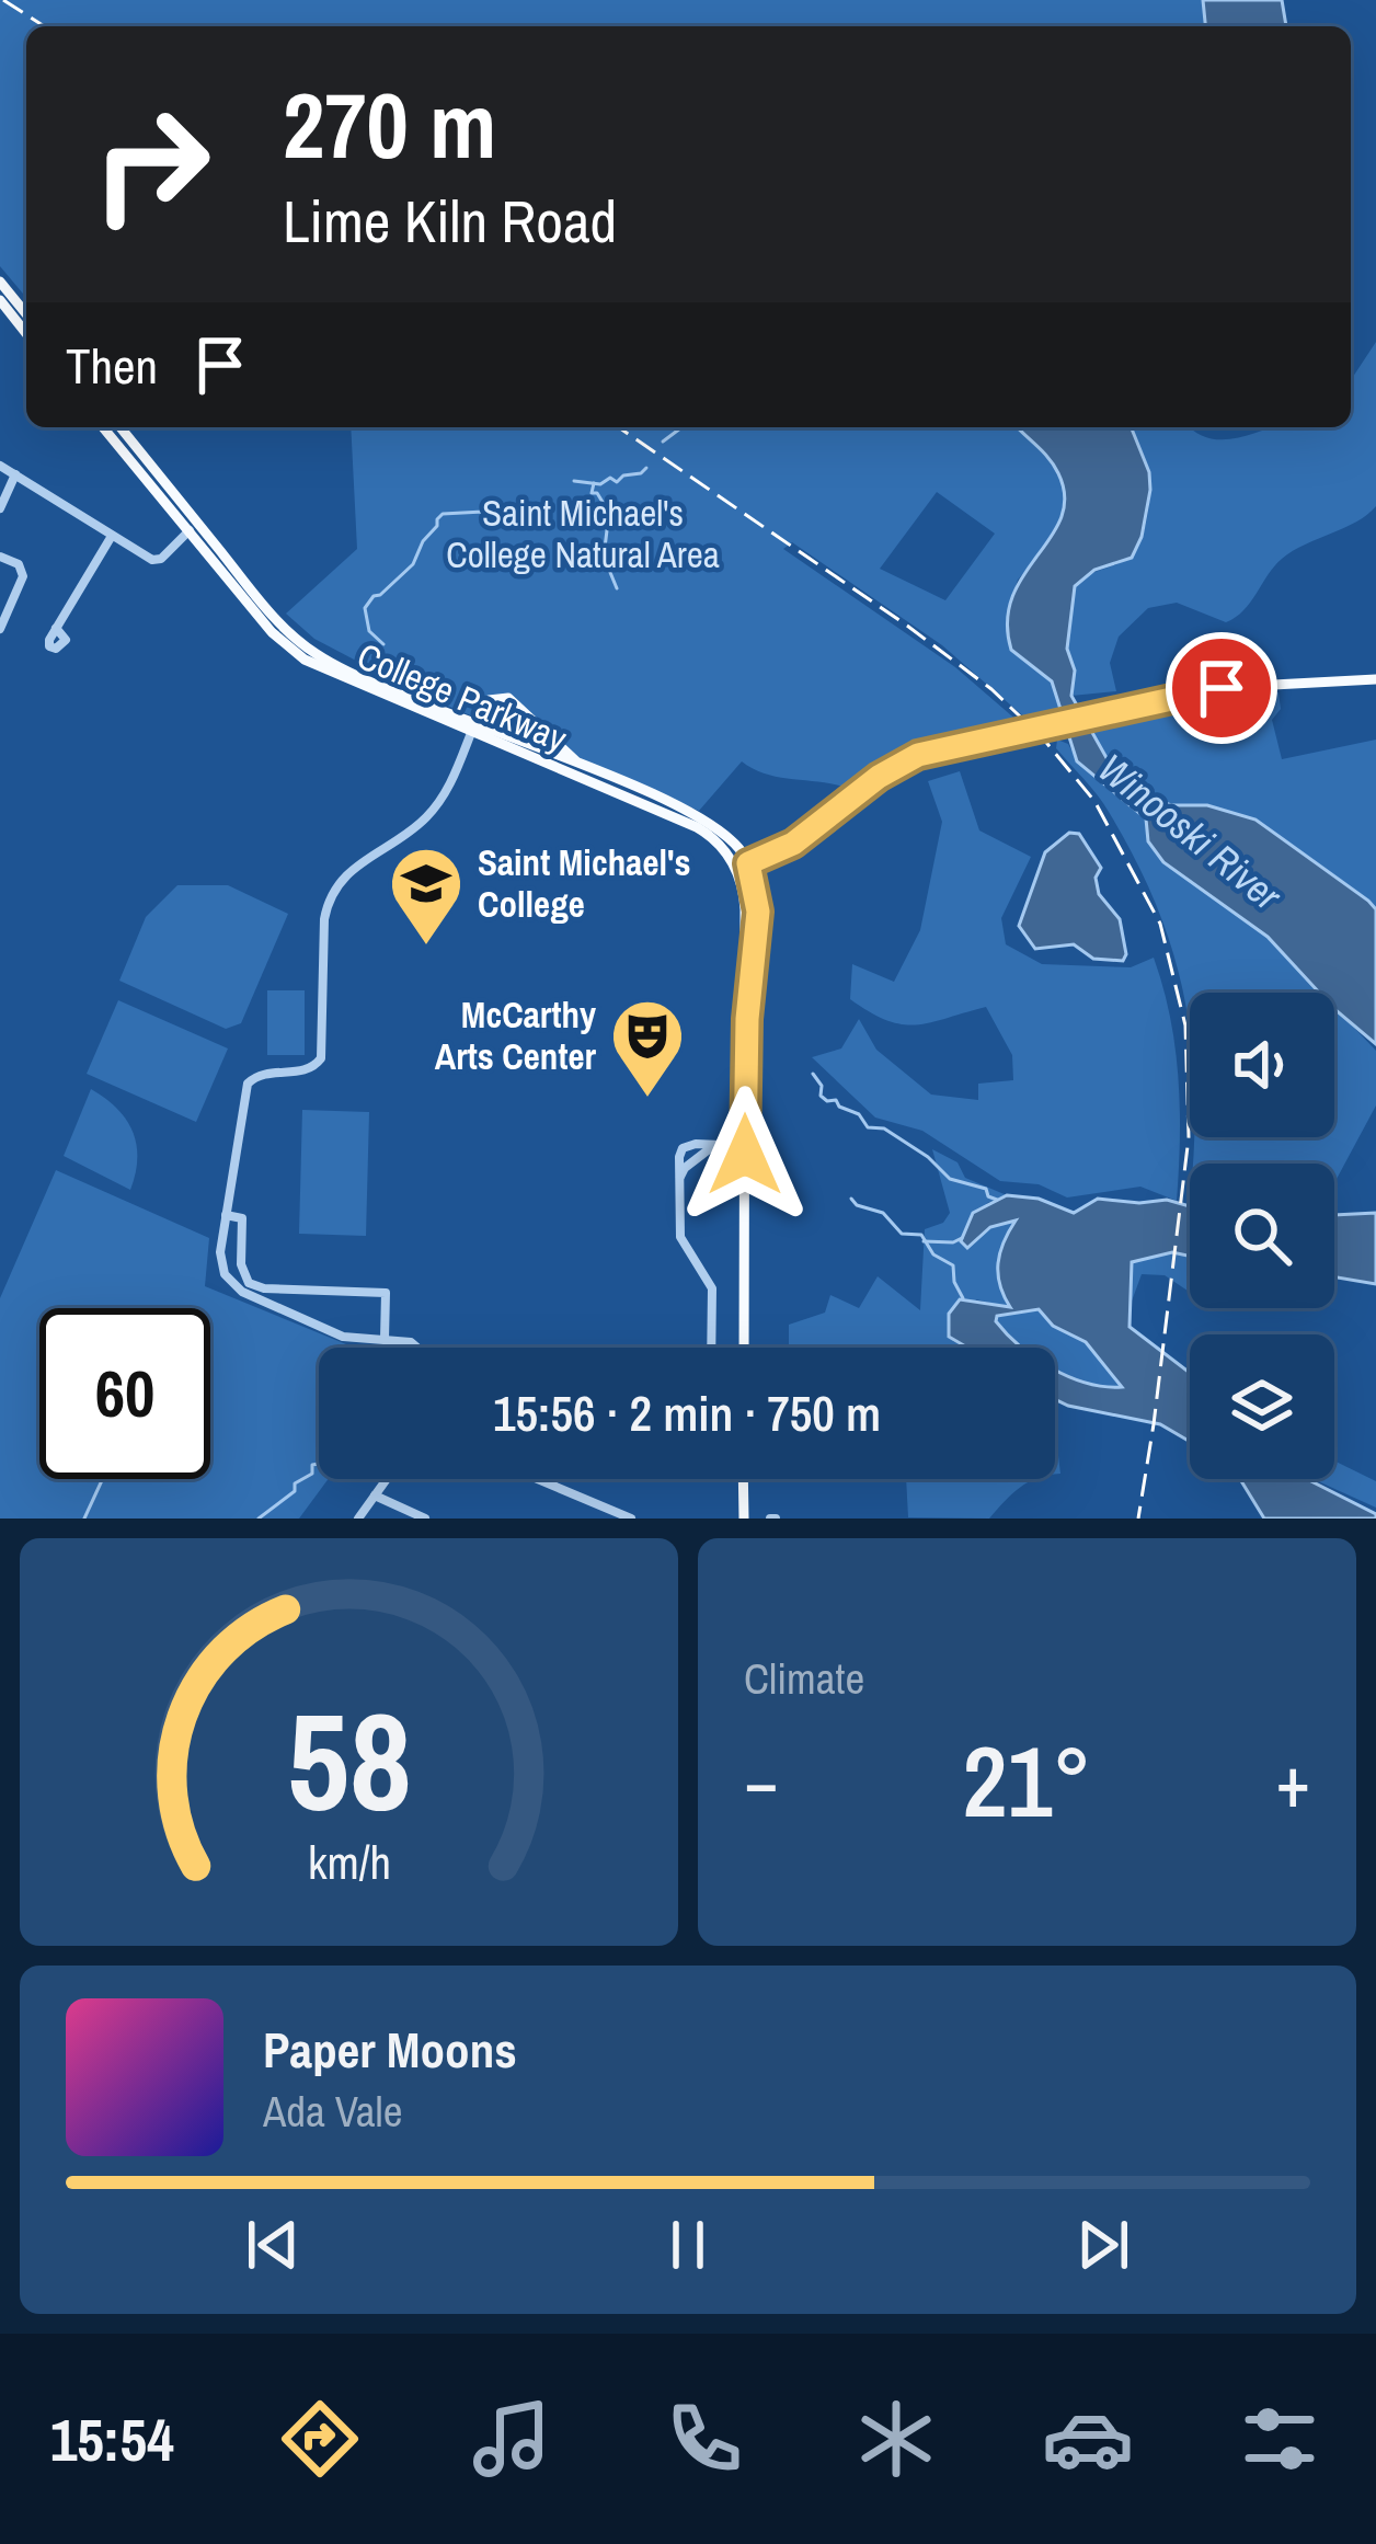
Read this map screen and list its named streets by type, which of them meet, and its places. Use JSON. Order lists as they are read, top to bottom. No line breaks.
{"streets":{"main road":["College Parkway"]},"water":["Winooski River"],"parks":["Saint Michael's College Natural Area"],"places":{"school or university":["Saint Michael's College"],"theatre":["McCarthy Arts Center"]},"page":{"turn":["270 m","Lime Kiln Road"],"then":"Then","limit":"60","trip":"15:56 · 2 min · 750 m","tile":"Climate","heat":["−","21°","+"],"song":["Paper Moons","Ada Vale"],"tabs":"15:54","gauge":["58","km/h"]}}
